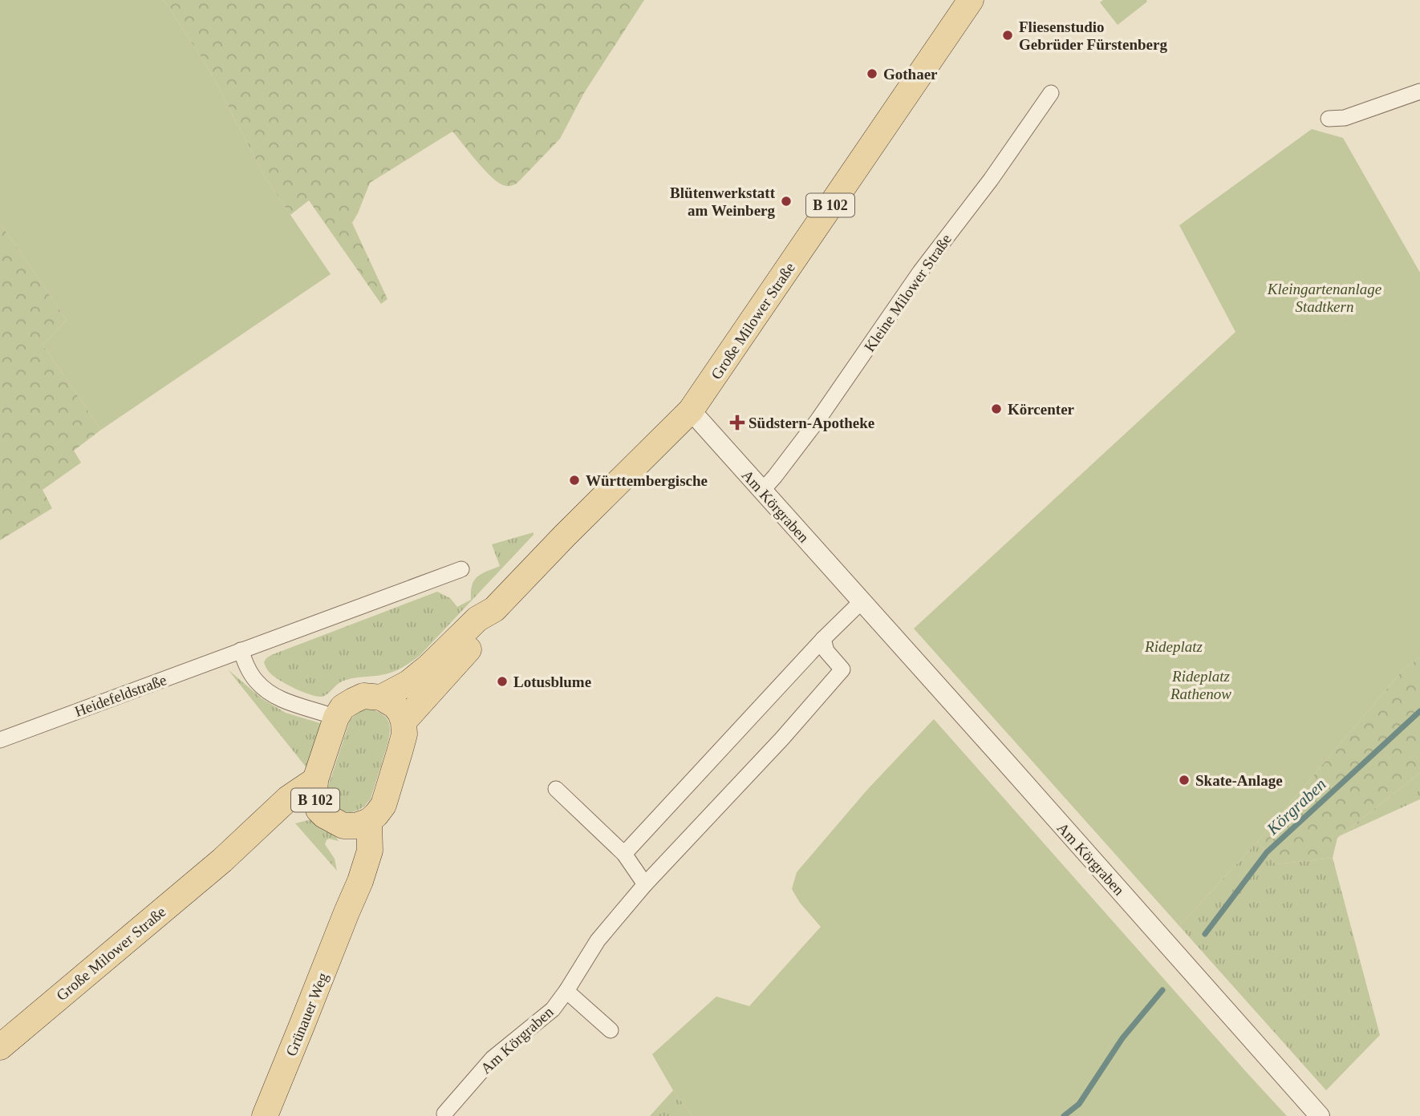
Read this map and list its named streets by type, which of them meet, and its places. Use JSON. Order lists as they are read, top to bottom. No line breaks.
{"streets":{"main road":["B 102","Große Milower Straße","Grünauer Weg"],"street":["Kleine Milower Straße","Am Körgraben","Heidefeldstraße"]},"crossings":[["B 102","Große Milower Straße"],["B 102","Grünauer Weg"],["Kleine Milower Straße","Am Körgraben"],["Große Milower Straße","Am Körgraben"],["Große Milower Straße","Grünauer Weg"]],"water":["Körgraben"],"parks":["Kleingartenanlage Stadtkern","Rideplatz","Rideplatz Rathenow"],"places":{"other":["Fliesenstudio Gebrüder Fürstenberg","Gothaer","Blütenwerkstatt am Weinberg","Körcenter","Württembergische","Lotusblume","Skate-Anlage"],"health":["Südstern-Apotheke"]}}
